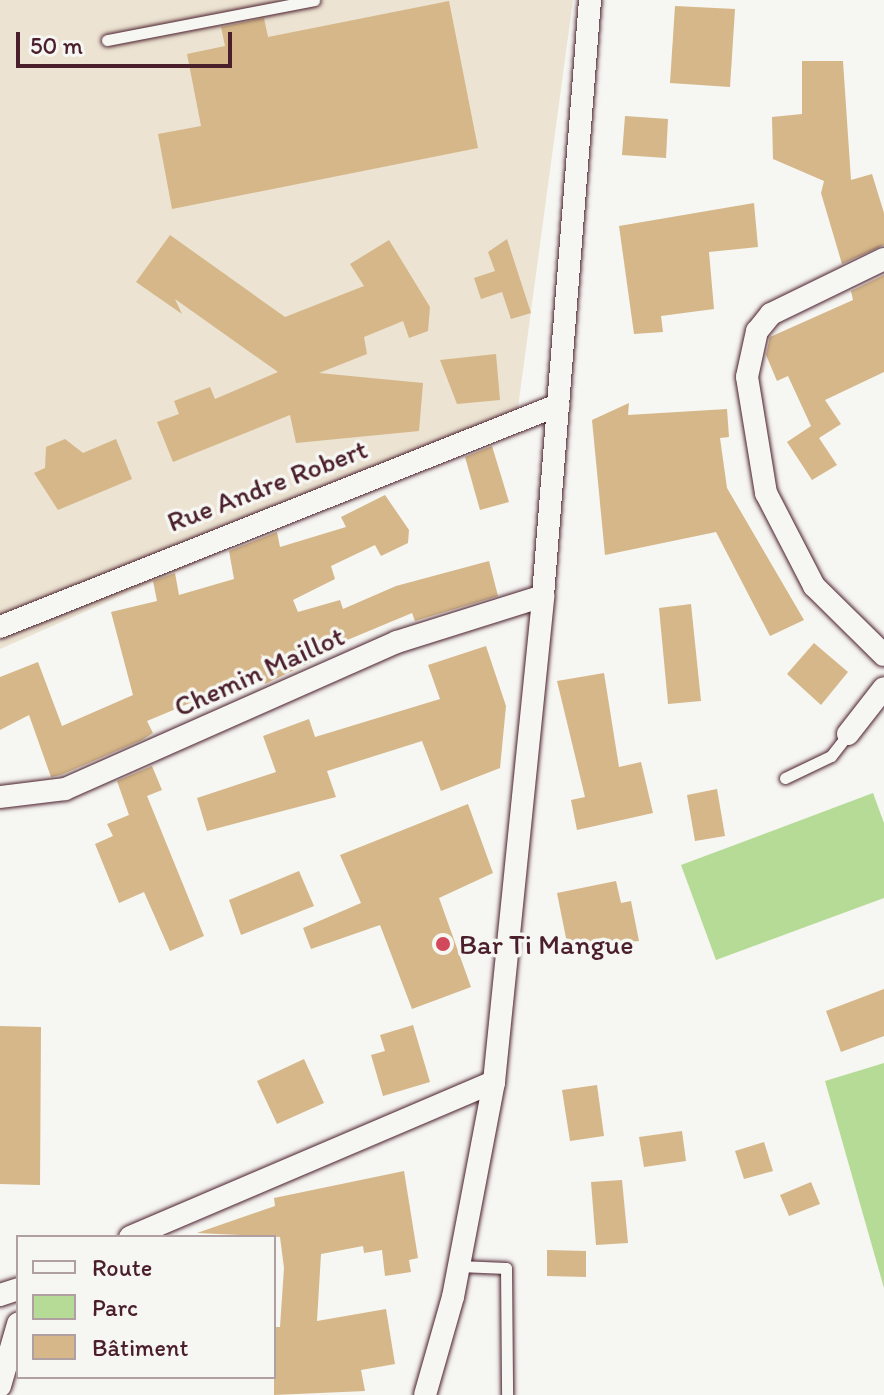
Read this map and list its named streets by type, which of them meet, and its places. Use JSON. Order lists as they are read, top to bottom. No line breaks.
{"streets":{"street":["Rue Andre Robert","Chemin Maillot"]},"places":["Bar Ti Mangue"],"legend":["Route","Parc","Bâtiment"],"scale_bar":"50 m"}
